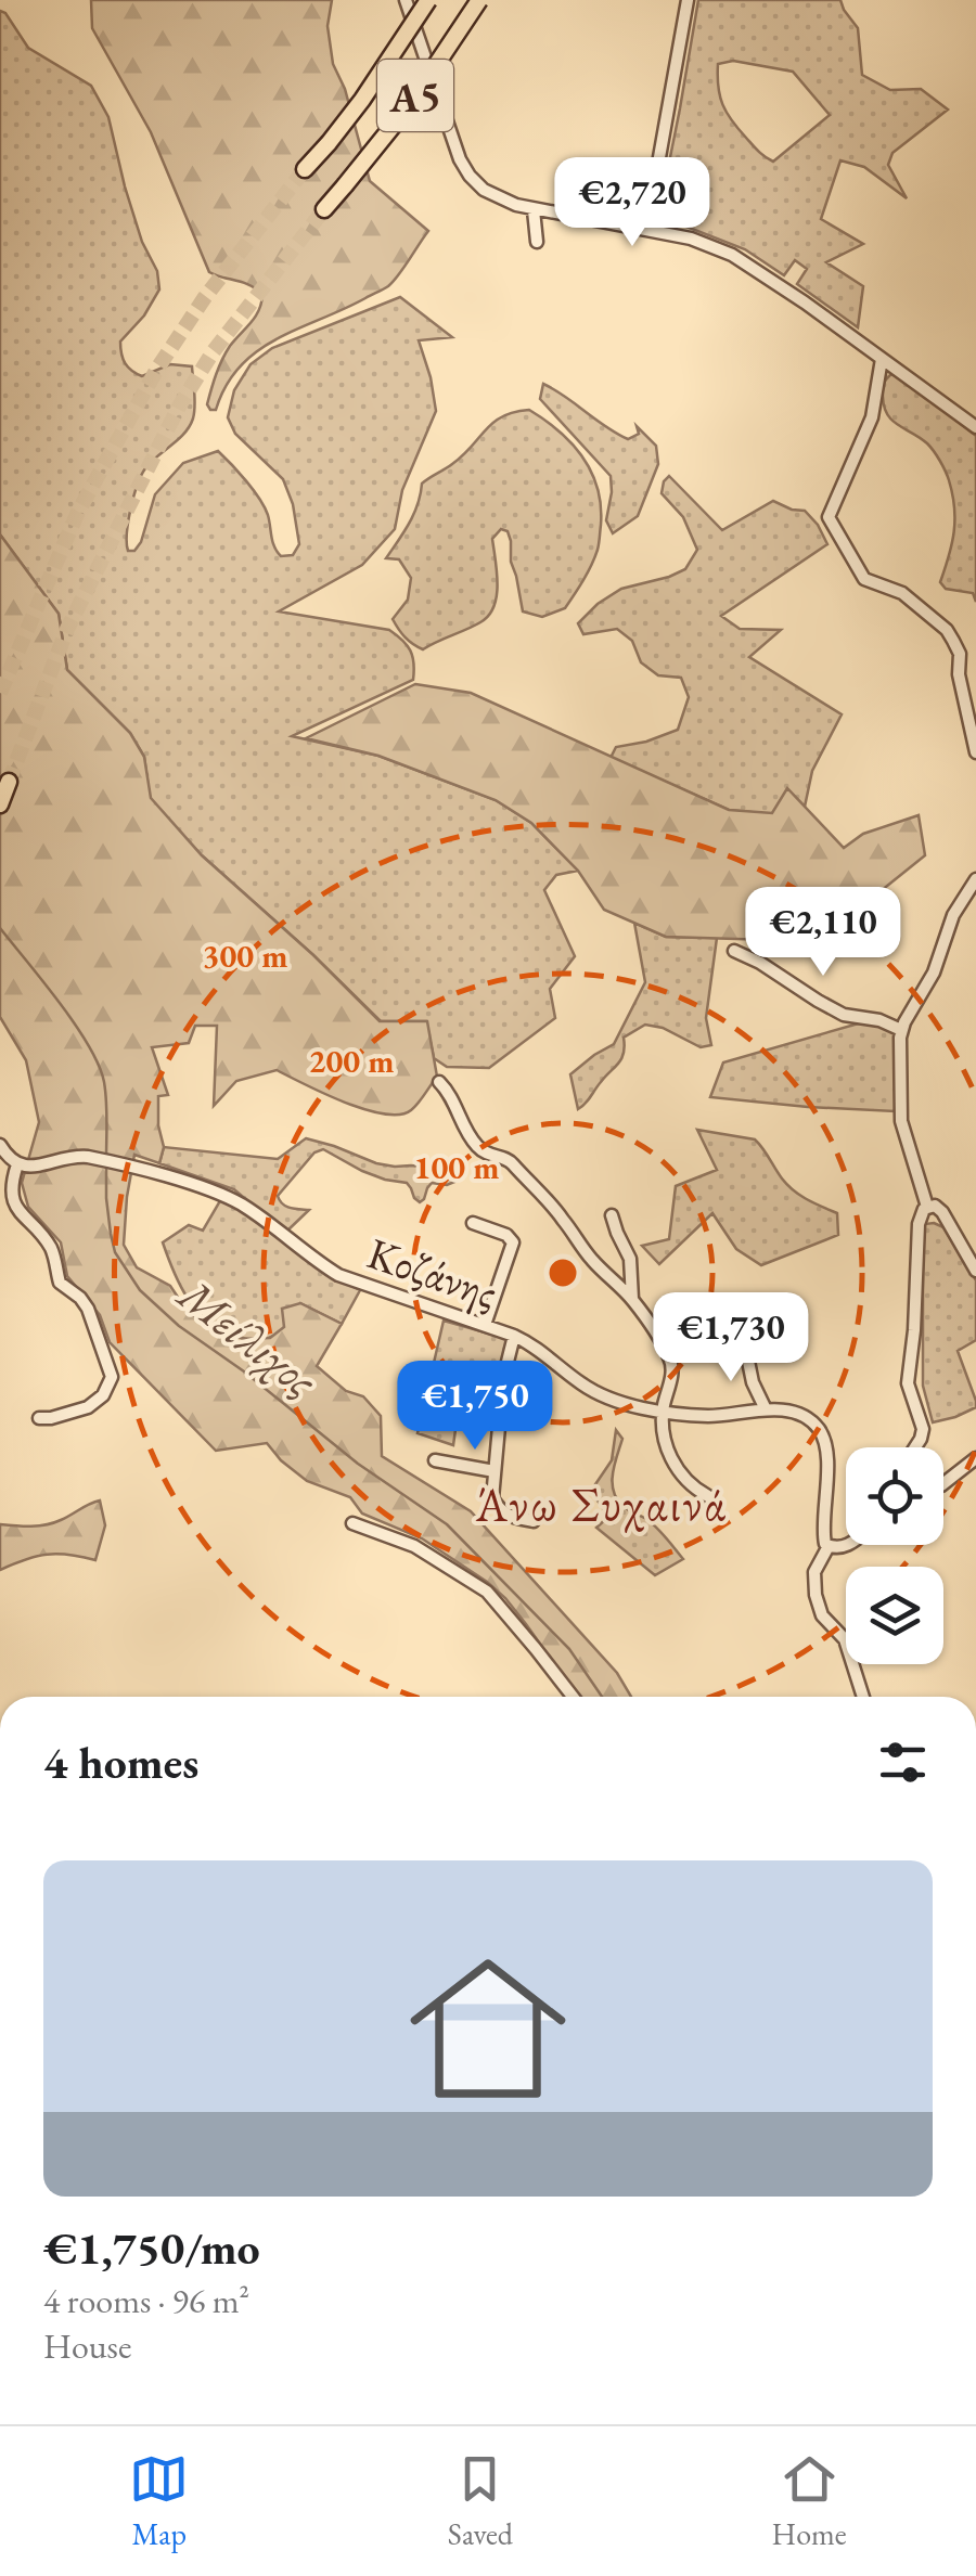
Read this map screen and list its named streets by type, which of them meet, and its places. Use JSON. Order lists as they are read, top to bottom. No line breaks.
{"streets":{"highway":["Α5"],"street":["Κοζάνης"]},"districts":["Άνω Συχαινά"],"water":["Μείλιχος"],"page":{"price":["€2,720","€2,110","€1,730","€1,750"],"heading":"4 homes","list":[{"name":"€1,750/mo","note":"4 rooms · 96 m² · House"}],"tabs":["Map","Saved","Home"]},"rings":["300 m","200 m","100 m"]}
